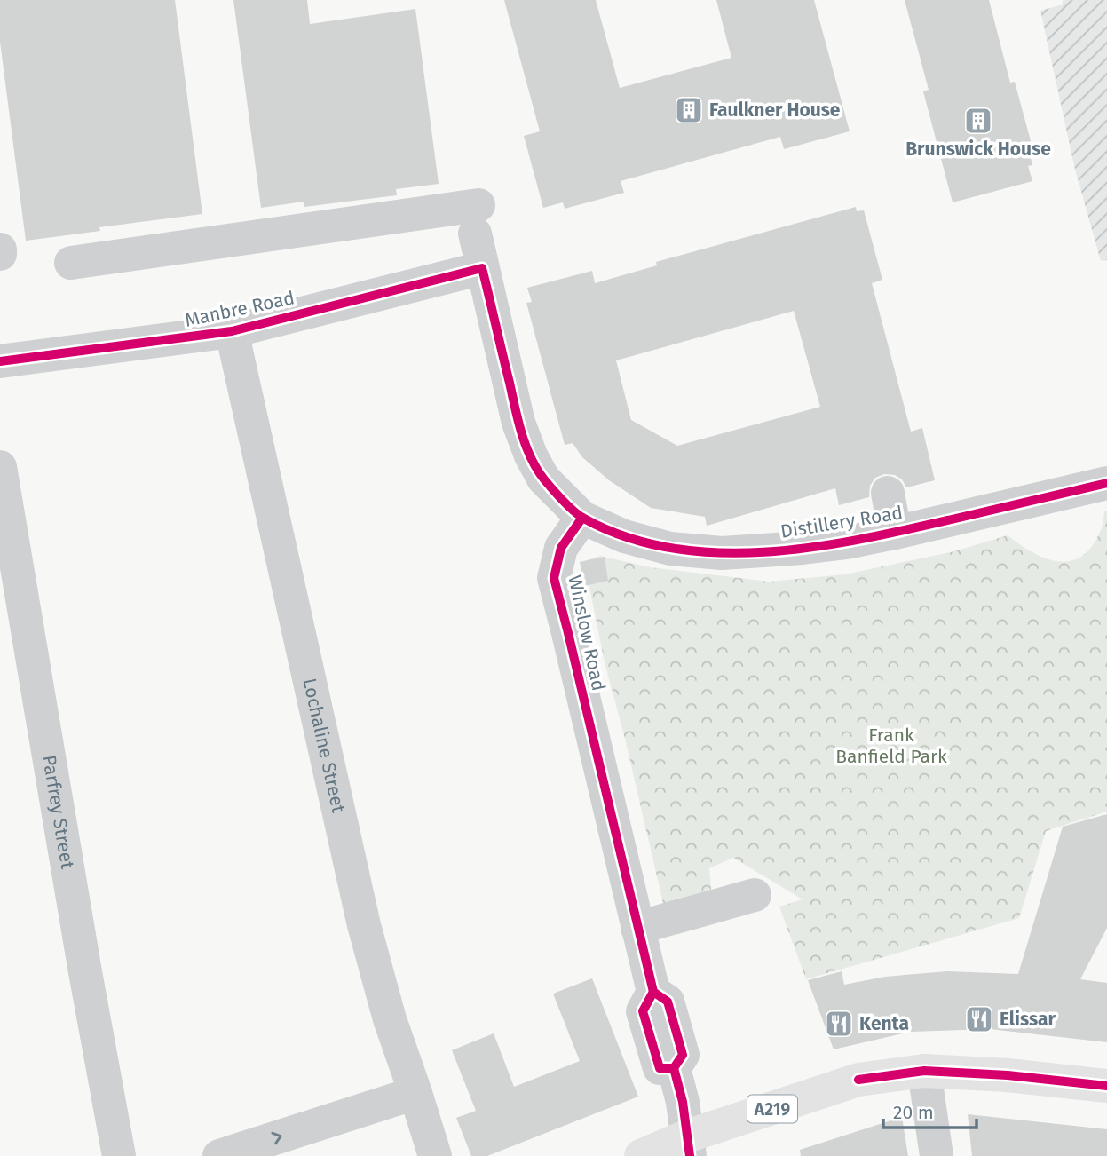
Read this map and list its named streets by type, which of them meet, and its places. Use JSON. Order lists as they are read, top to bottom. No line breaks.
{"streets":{"main road":["A219"],"street":["Manbre Road","Distillery Road","Winslow Road","Lochaline Street","Parfrey Street"]},"crossings":[["Manbre Road","Lochaline Street"],["Distillery Road","Winslow Road"],["Winslow Road","A219"]],"parks":["Frank Banfield Park"],"places":{"building":["Faulkner House","Brunswick House"],"restaurant":["Elissar","Kenta"]},"scale_bar":"20 m"}
